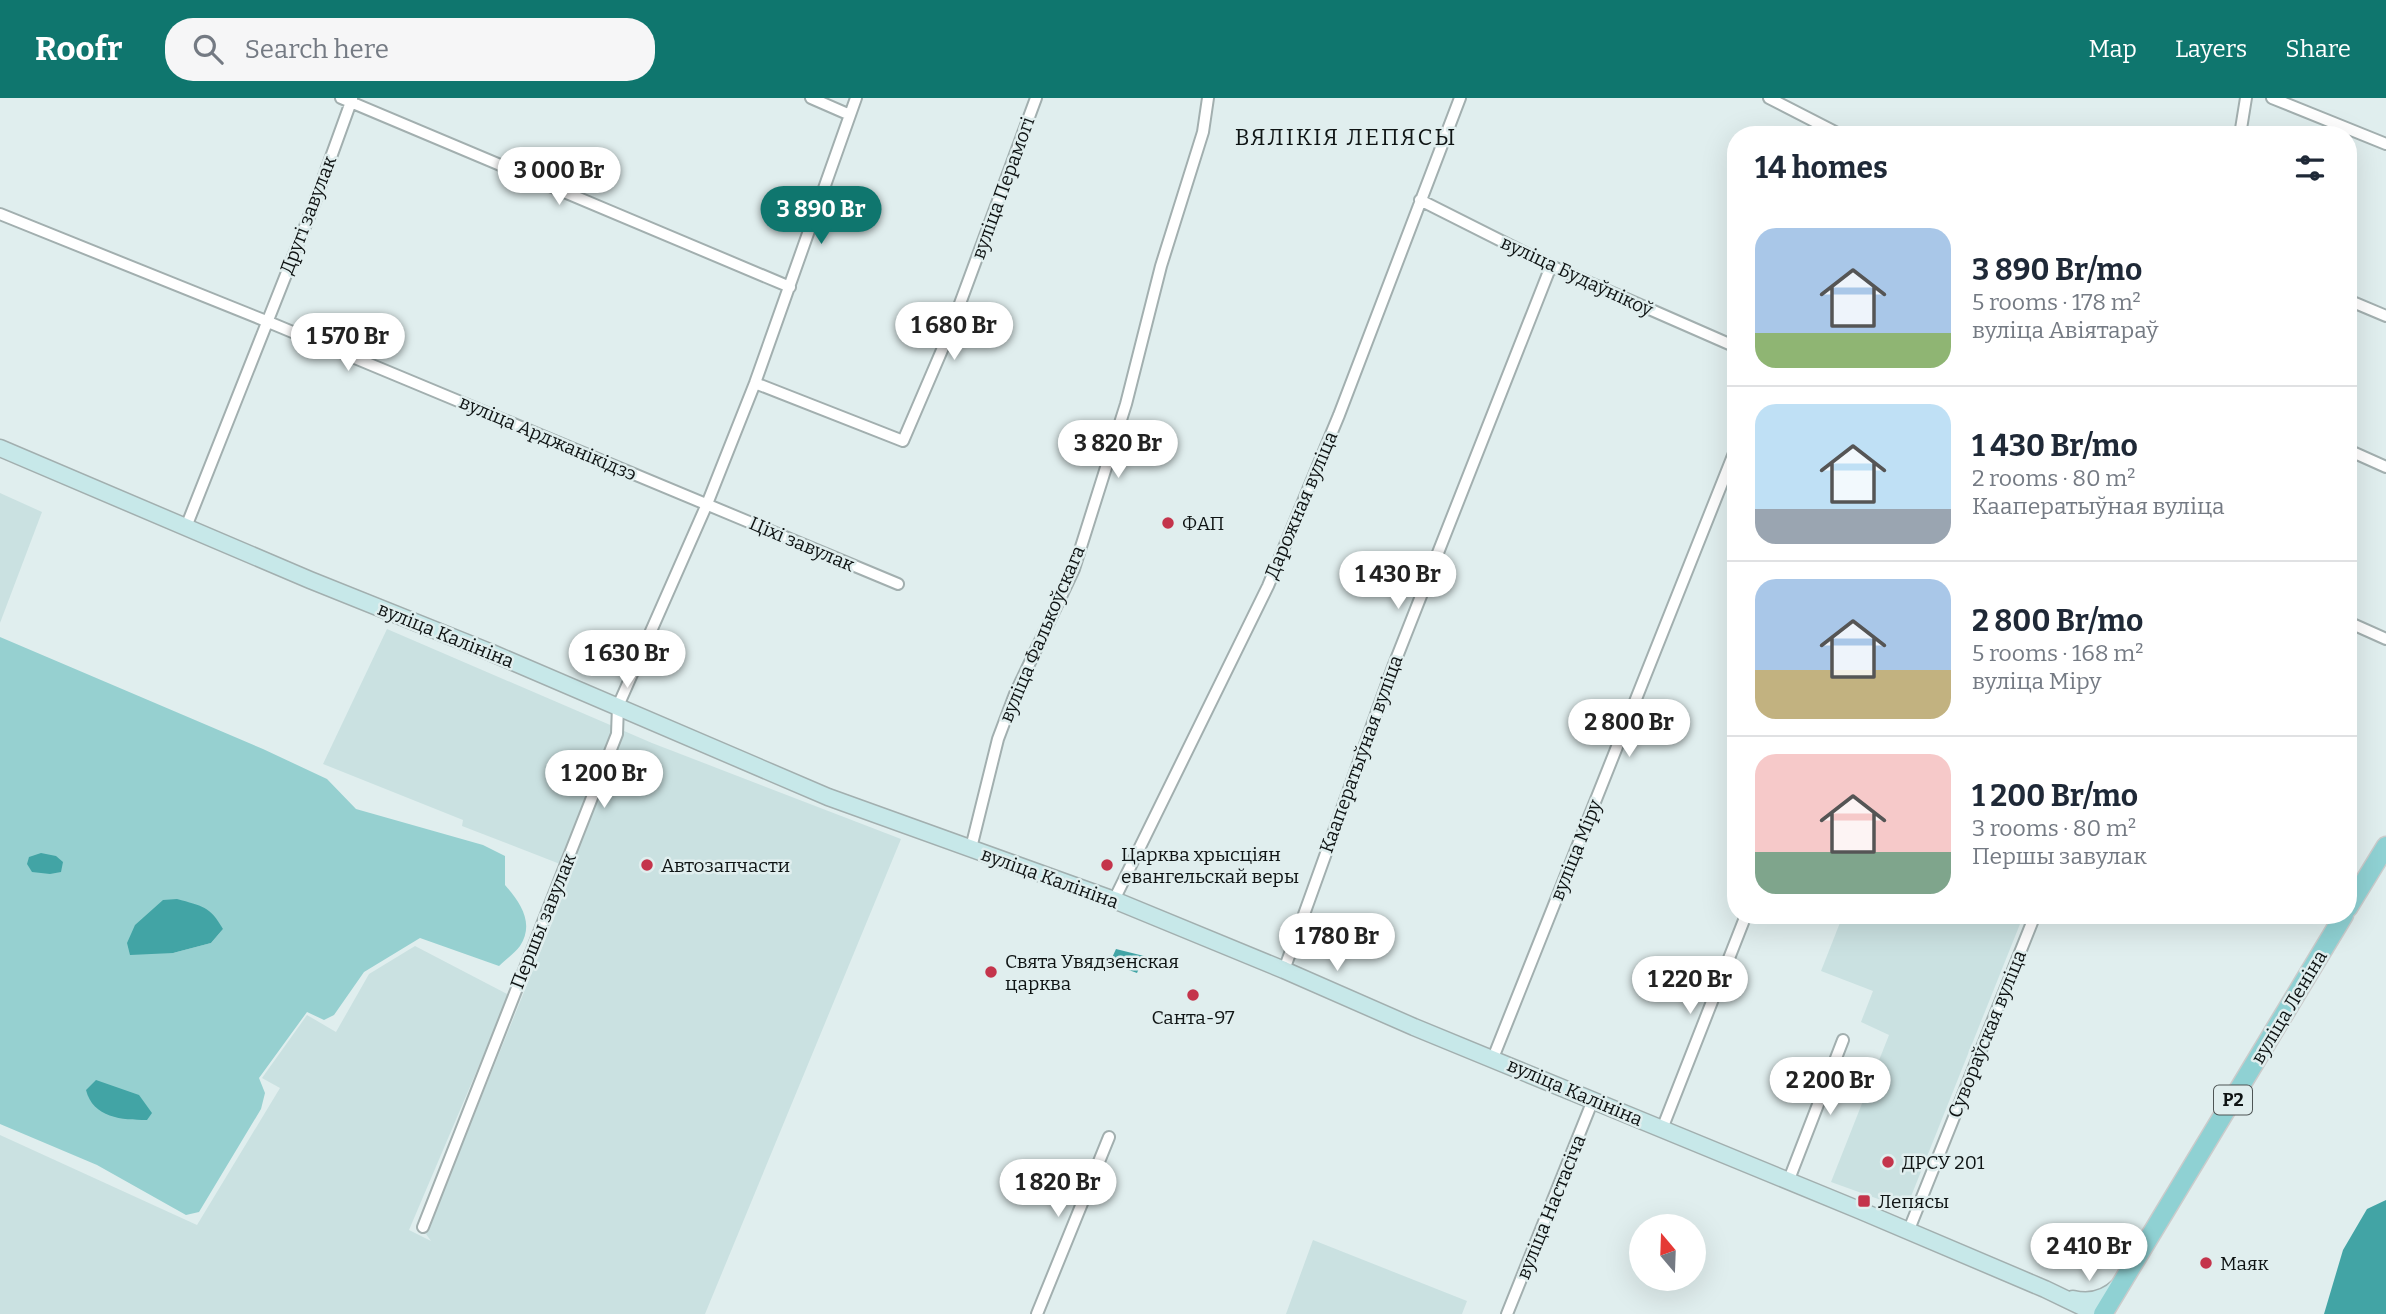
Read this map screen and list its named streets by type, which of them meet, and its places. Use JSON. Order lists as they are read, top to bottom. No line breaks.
{"streets":{"main road":["вуліца Леніна","Р2"],"street":["вуліца Перамогі","Другі завулак","вуліца Будаўнікоў","вуліца Арджанікідзэ","Дарожная вуліца","Ціхі завулак","вуліца Фалькоўскага","вуліца Калініна","Кааператыўная вуліца","вуліца Міру","Першы завулак","Сувораўская вуліца","вуліца Настасіча"]},"crossings":[["вуліца Перамогі","Першы завулак"],["Другі завулак","вуліца Арджанікідзэ"],["Другі завулак","вуліца Калініна"],["вуліца Будаўнікоў","Дарожная вуліца"],["вуліца Будаўнікоў","Кааператыўная вуліца"],["вуліца Арджанікідзэ","Ціхі завулак"],["вуліца Арджанікідзэ","Першы завулак"],["Дарожная вуліца","вуліца Калініна"],["Ціхі завулак","Першы завулак"],["вуліца Фалькоўскага","вуліца Калініна"],["вуліца Калініна","Кааператыўная вуліца"],["вуліца Калініна","вуліца Міру"],["вуліца Калініна","Першы завулак"],["вуліца Калініна","Сувораўская вуліца"],["вуліца Калініна","вуліца Настасіча"]],"districts":["ВЯЛІКІЯ ЛЕПЯСЫ"],"places":{"other":["ФАП","Автозапчасти","Царква хрысціян евангельскай веры","Свята Увядзенская царква","Санта-97","ДРСУ 201","Маяк"],"transit":["Лепясы"]},"north":"top","page":{"header":"Roofr","search":"Search here","nav":["Map","Layers","Share"],"heading":"14 homes","price":["3 000 Br","3 890 Br","1 680 Br","1 570 Br","3 820 Br","1 430 Br","1 630 Br","2 800 Br","1 200 Br","1 780 Br","1 220 Br","2 200 Br","1 820 Br","2 410 Br"],"list":[{"name":"3 890 Br/mo","note":"5 rooms · 178 m² · вуліца Авіятараў"},{"name":"1 430 Br/mo","note":"2 rooms · 80 m² · Кааператыўная вуліца"},{"name":"2 800 Br/mo","note":"5 rooms · 168 m² · вуліца Міру"},{"name":"1 200 Br/mo","note":"3 rooms · 80 m² · Першы завулак"}]}}
